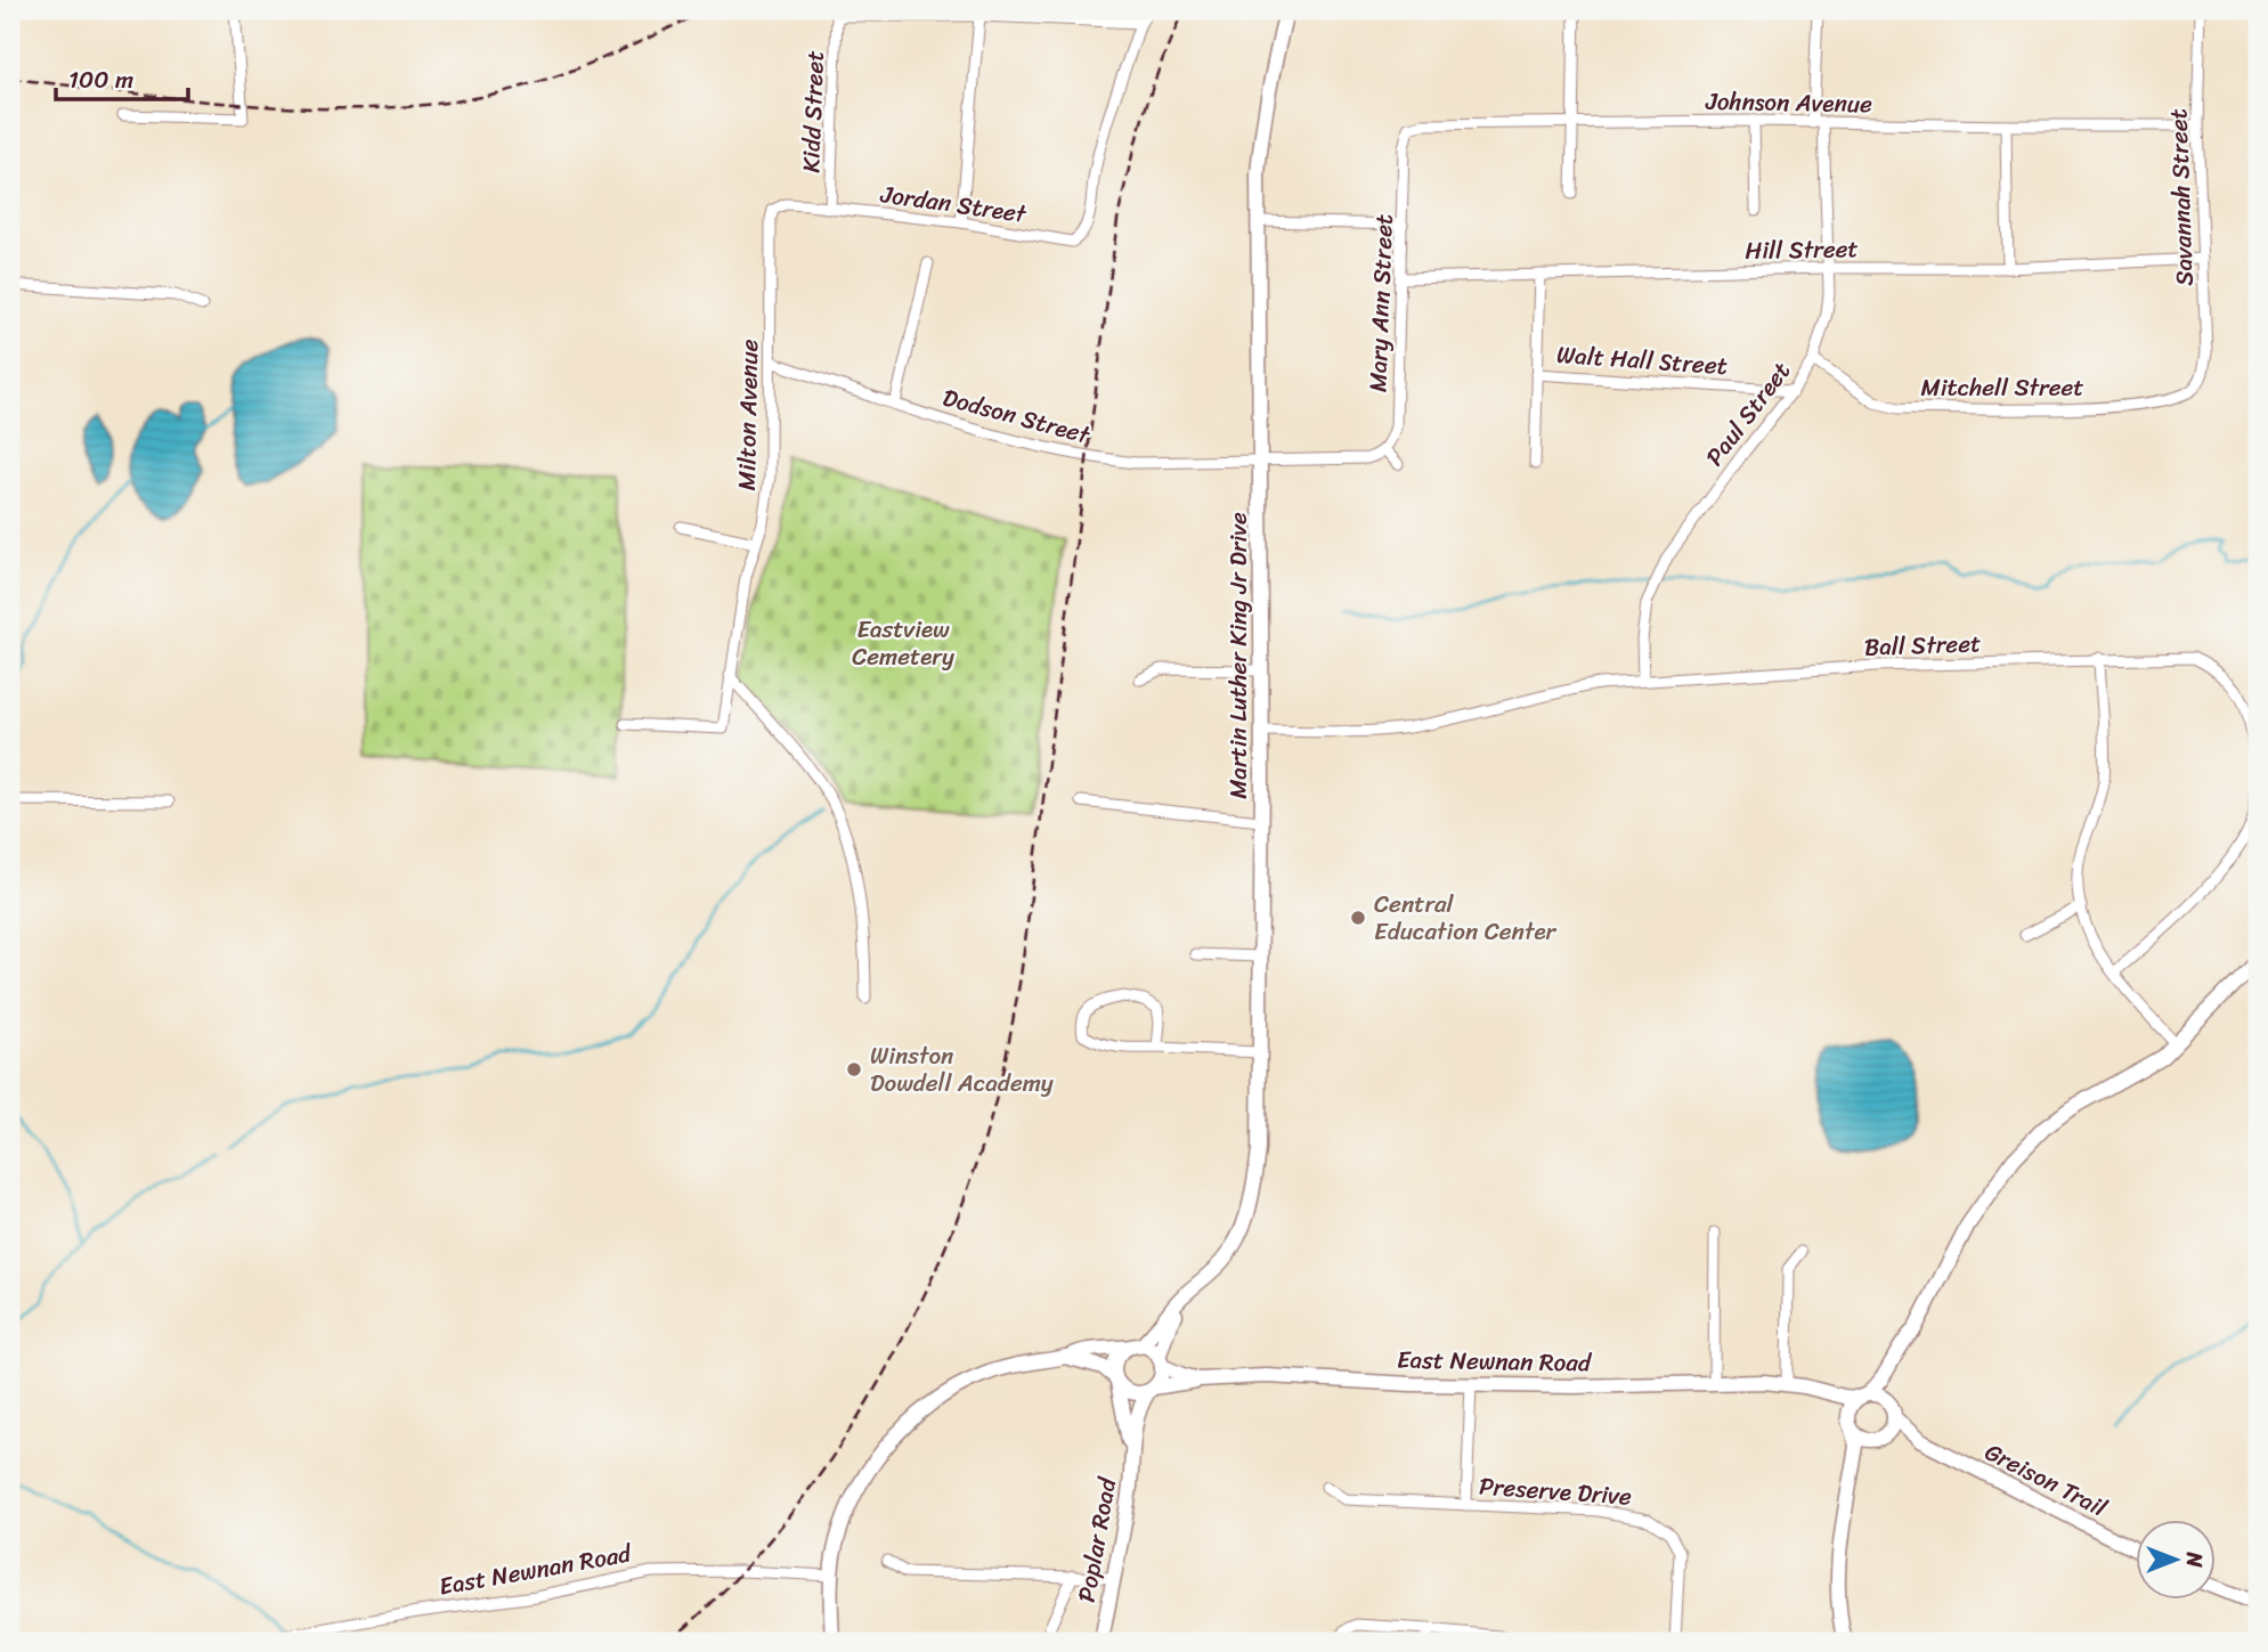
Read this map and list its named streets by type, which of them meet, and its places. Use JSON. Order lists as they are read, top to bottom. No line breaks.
{"streets":{"street":["Johnson Avenue","Kidd Street","Savannah Street","Jordan Street","Hill Street","Mary Ann Street","Walt Hall Street","Mitchell Street","Paul Street","Milton Avenue","Dodson Street","Ball Street","Martin Luther King Jr Drive","East Newnan Road","Greison Trail","Preserve Drive","Poplar Road"]},"crossings":[["Johnson Avenue","Savannah Street"],["Johnson Avenue","Mary Ann Street"],["Johnson Avenue","Paul Street"],["Kidd Street","Jordan Street"],["Kidd Street","Milton Avenue"],["Savannah Street","Hill Street"],["Savannah Street","Mitchell Street"],["Jordan Street","Milton Avenue"],["Hill Street","Mary Ann Street"],["Hill Street","Paul Street"],["Walt Hall Street","Paul Street"],["Mitchell Street","Paul Street"],["Paul Street","Ball Street"],["Milton Avenue","Dodson Street"],["Dodson Street","Martin Luther King Jr Drive"],["Ball Street","Martin Luther King Jr Drive"],["Martin Luther King Jr Drive","East Newnan Road"],["Martin Luther King Jr Drive","Poplar Road"],["East Newnan Road","Greison Trail"],["East Newnan Road","Poplar Road"]],"parks":["Eastview Cemetery"],"places":["Central Education Center","Winston Dowdell Academy"],"scale_bar":"100 m","north":"right"}
